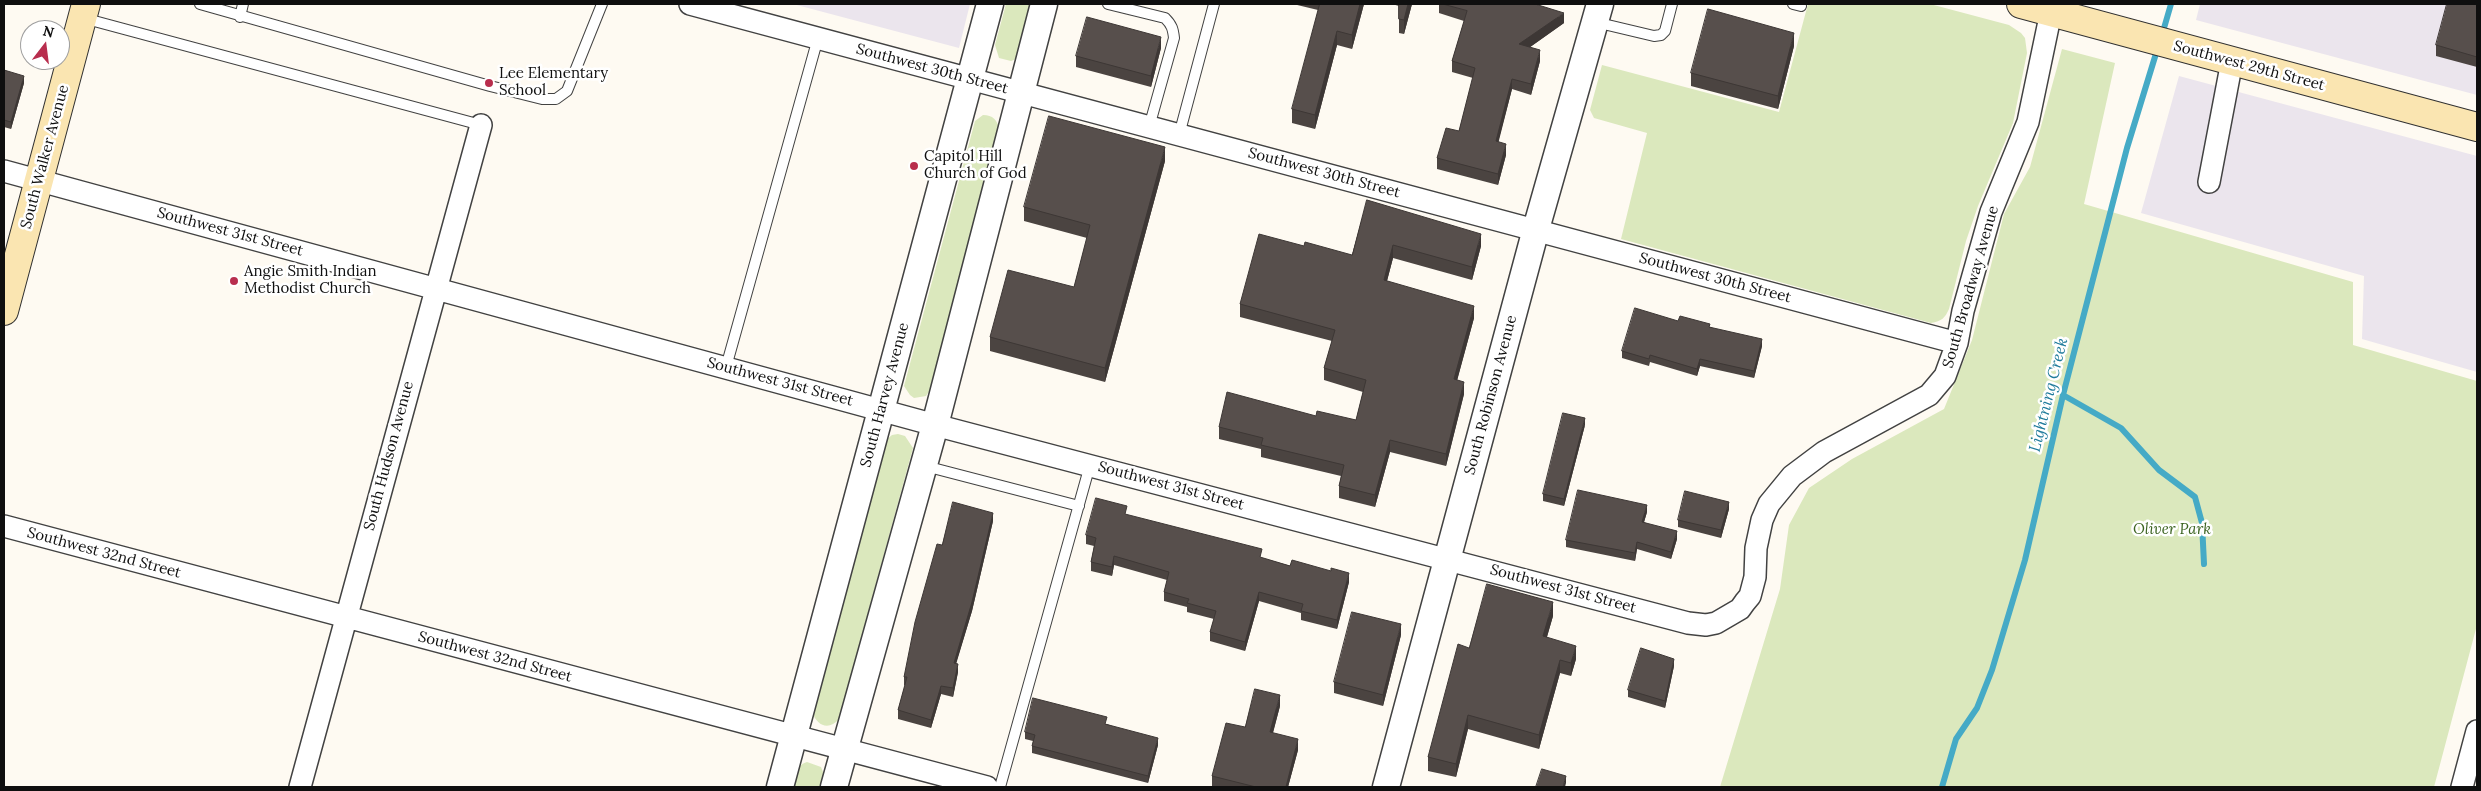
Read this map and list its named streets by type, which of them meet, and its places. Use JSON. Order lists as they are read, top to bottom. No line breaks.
{"streets":{"main road":["Southwest 29th Street","South Walker Avenue"],"street":["Southwest 30th Street","Southwest 31st Street","South Broadway Avenue","South Harvey Avenue","South Robinson Avenue","South Hudson Avenue","Southwest 32nd Street"]},"crossings":[["Southwest 29th Street","South Broadway Avenue"],["Southwest 30th Street","South Broadway Avenue"],["Southwest 30th Street","South Harvey Avenue"],["Southwest 30th Street","South Robinson Avenue"],["South Walker Avenue","Southwest 31st Street"],["Southwest 31st Street","South Broadway Avenue"],["Southwest 31st Street","South Harvey Avenue"],["Southwest 31st Street","South Robinson Avenue"],["Southwest 31st Street","South Hudson Avenue"],["South Harvey Avenue","Southwest 32nd Street"],["South Hudson Avenue","Southwest 32nd Street"]],"water":["Lightning Creek"],"parks":["Oliver Park"],"places":["Lee Elementary School","Capitol Hill Church of God","Angie Smith Indian Methodist Church"],"north":"top"}
